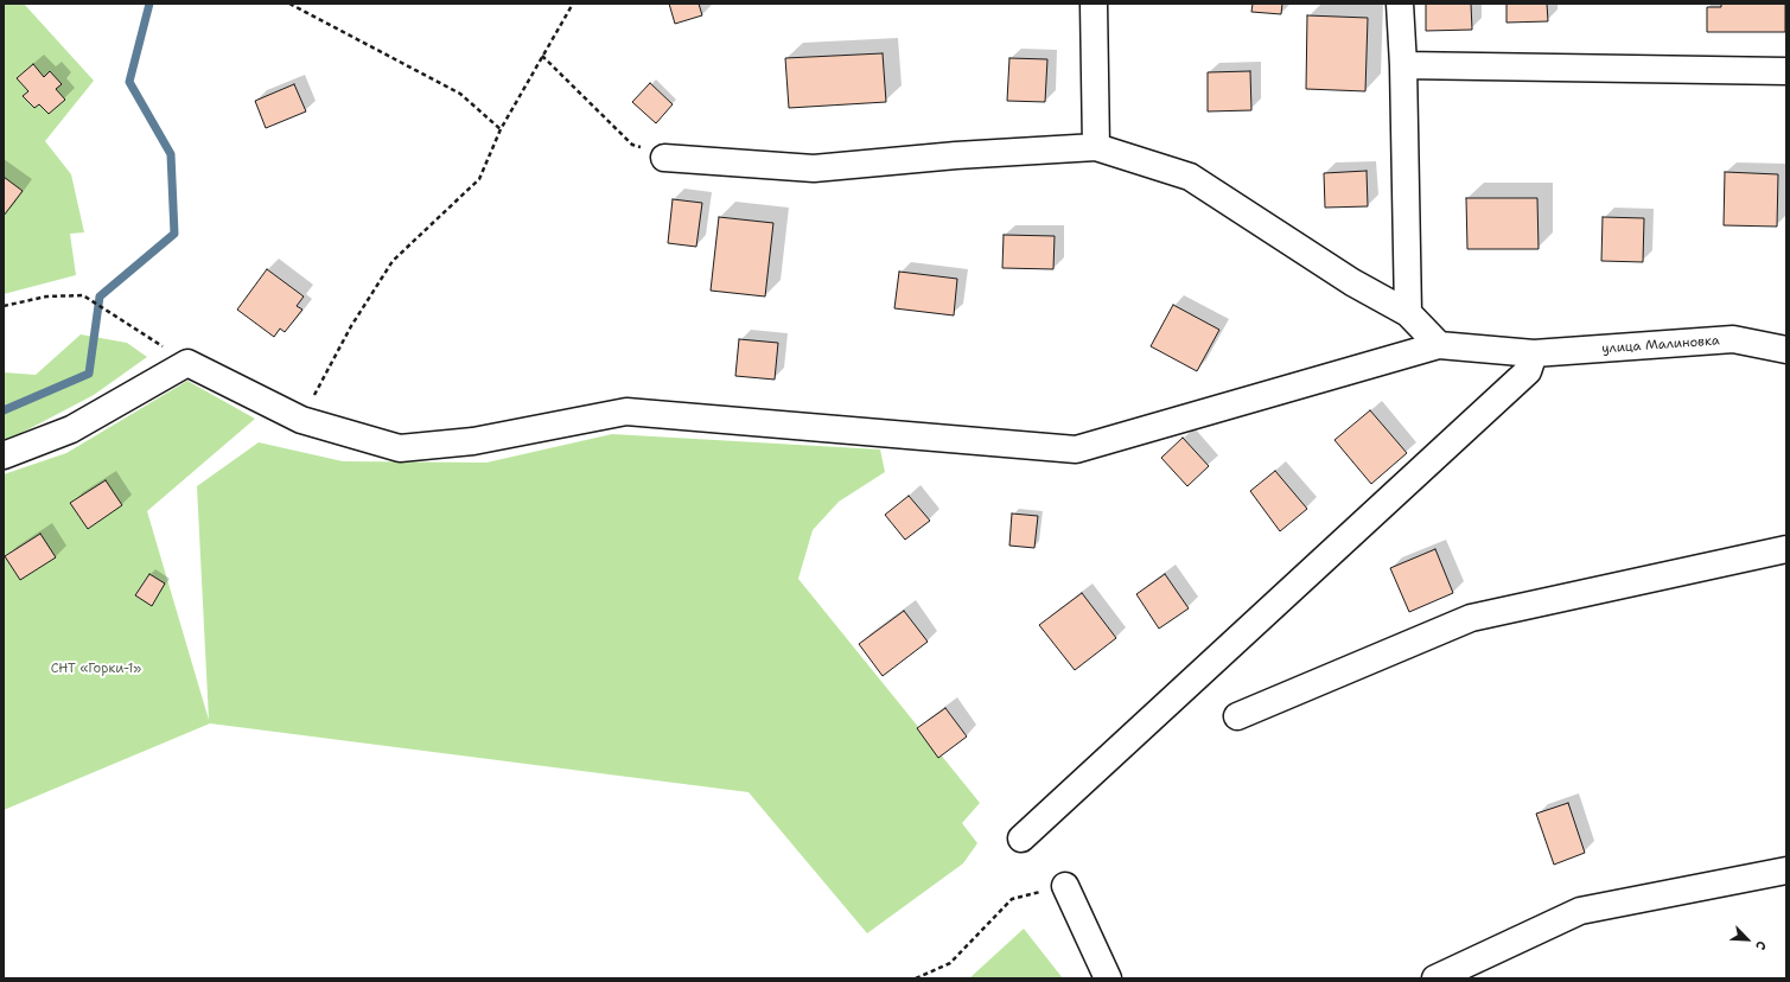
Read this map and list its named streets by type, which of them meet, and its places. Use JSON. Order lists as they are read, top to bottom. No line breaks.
{"streets":{"street":["улица Малиновка"]},"parks":["СНТ «Горки-1»"],"north":"bottom right"}
